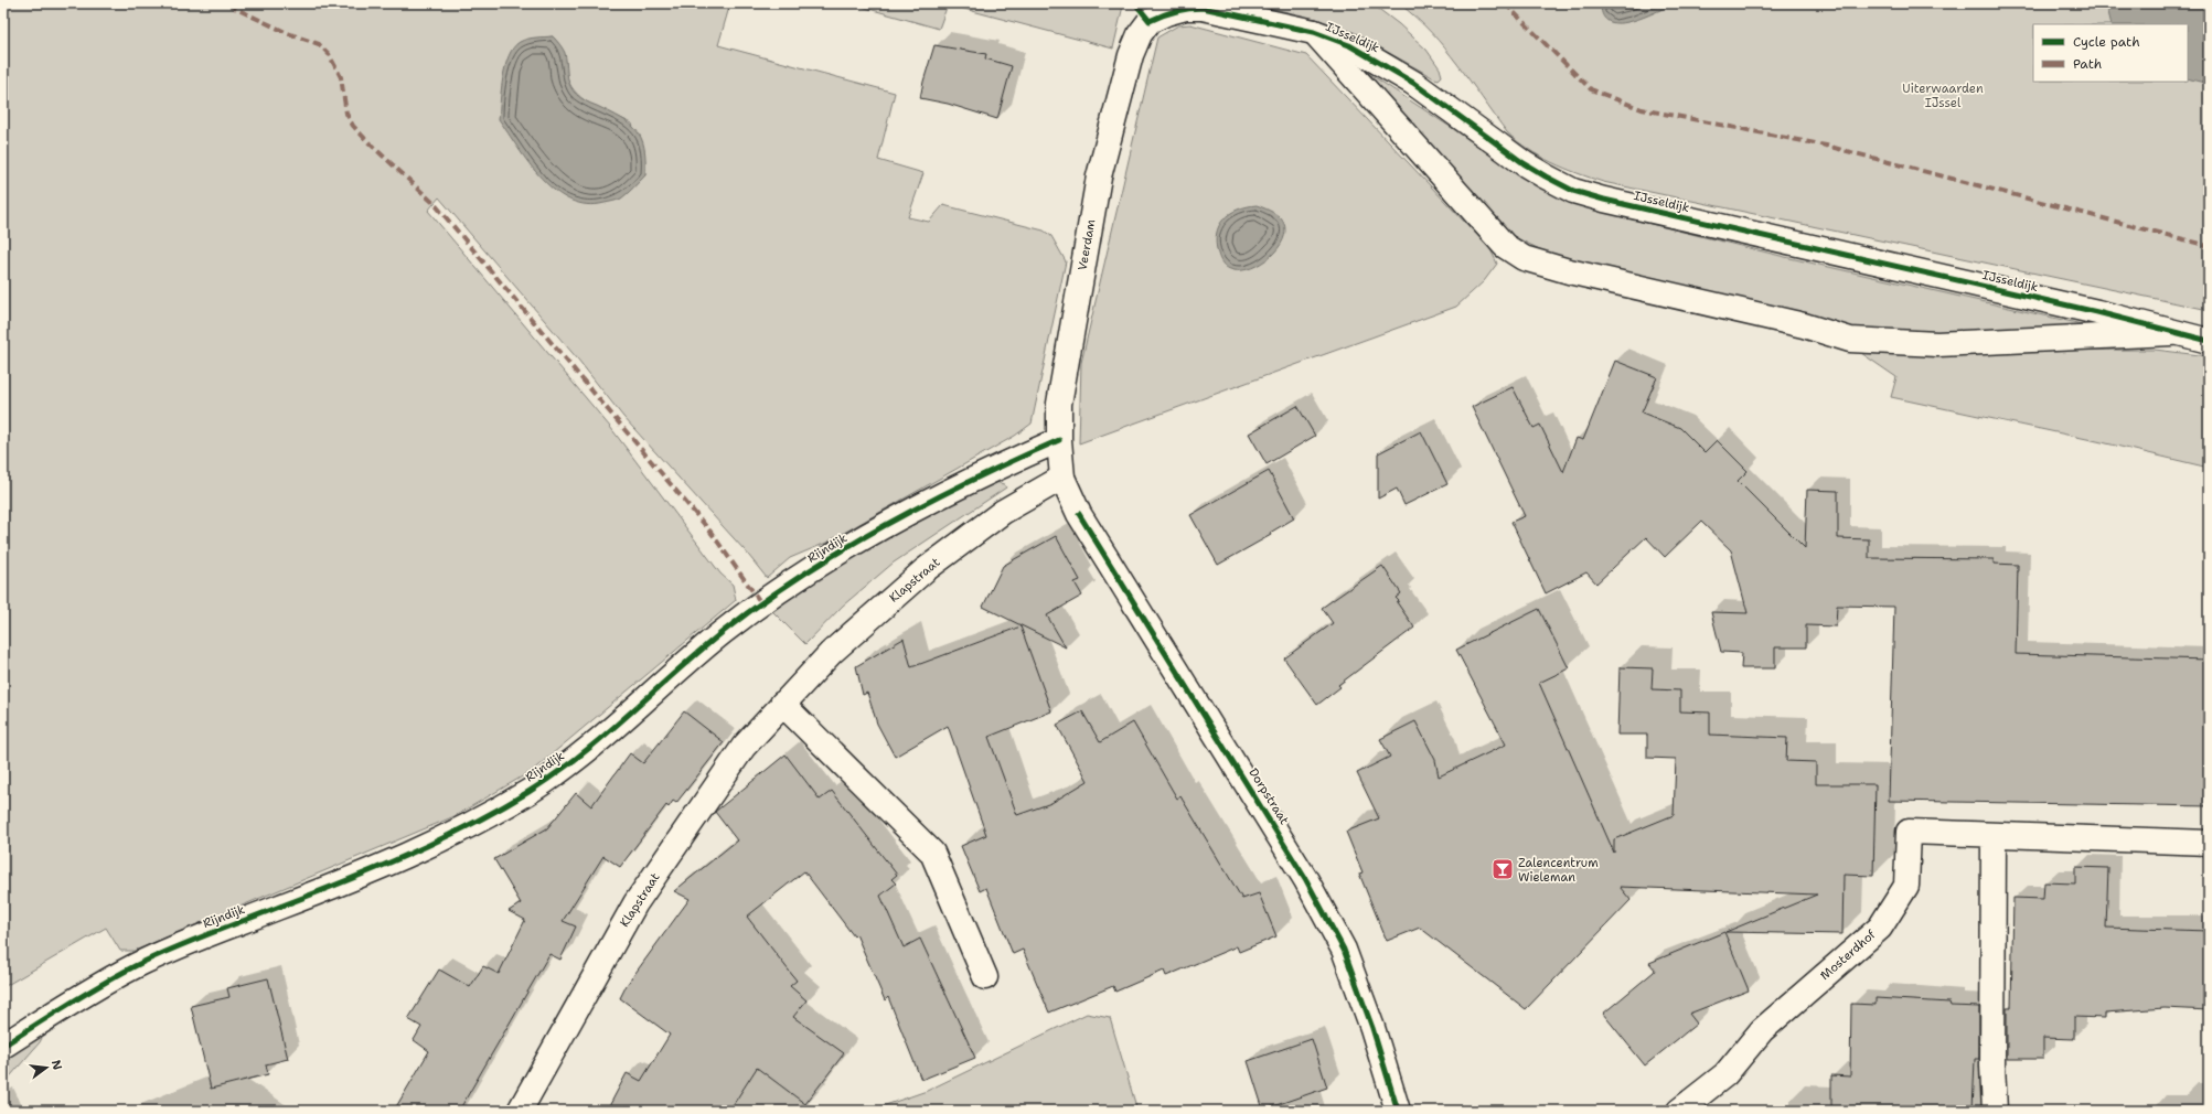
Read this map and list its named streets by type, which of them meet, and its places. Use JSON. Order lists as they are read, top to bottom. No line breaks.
{"streets":{"street":["IJsseldijk","Veerdam","Rijndijk","Klapstraat","Dorpstraat","Mosterdhof"]},"crossings":[["IJsseldijk","Veerdam"],["Veerdam","Rijndijk"],["Veerdam","Klapstraat"],["Veerdam","Dorpstraat"],["Klapstraat","Dorpstraat"]],"parks":["Uiterwaarden IJssel"],"places":{"bar":["Zalencentrum Wieleman"]},"legend":["Cycle path","Path"],"north":"right"}
